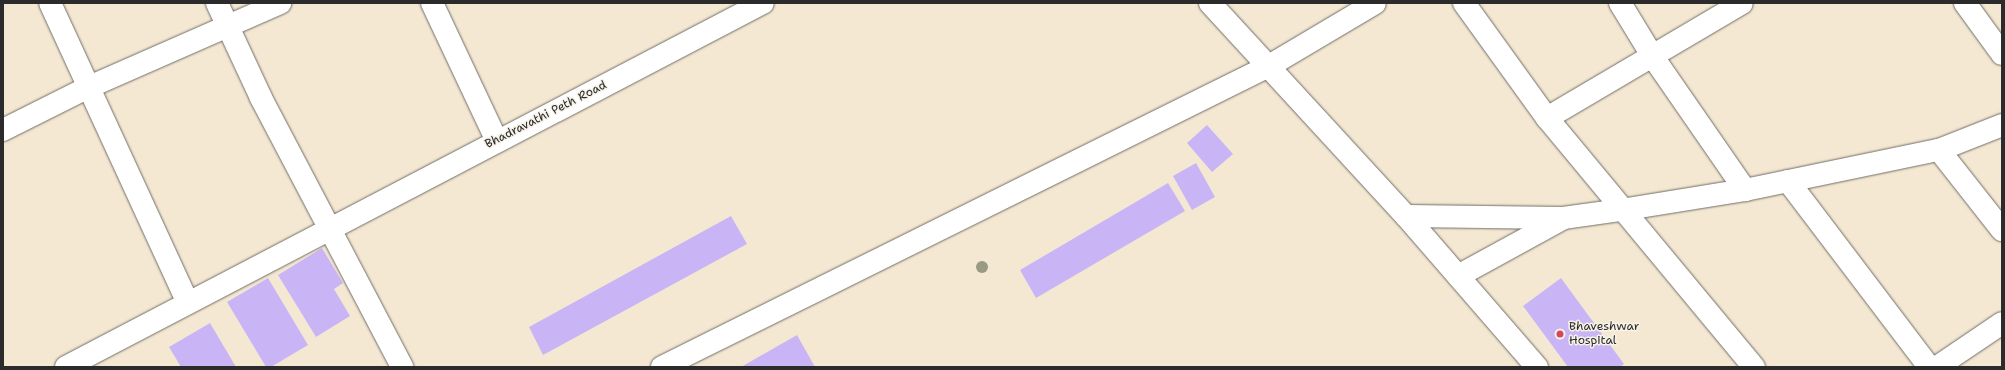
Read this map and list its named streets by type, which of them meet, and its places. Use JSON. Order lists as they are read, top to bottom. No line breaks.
{"streets":{"street":["Bhadravathi Peth Road"]},"places":["Bhaveshwar Hospital"]}
